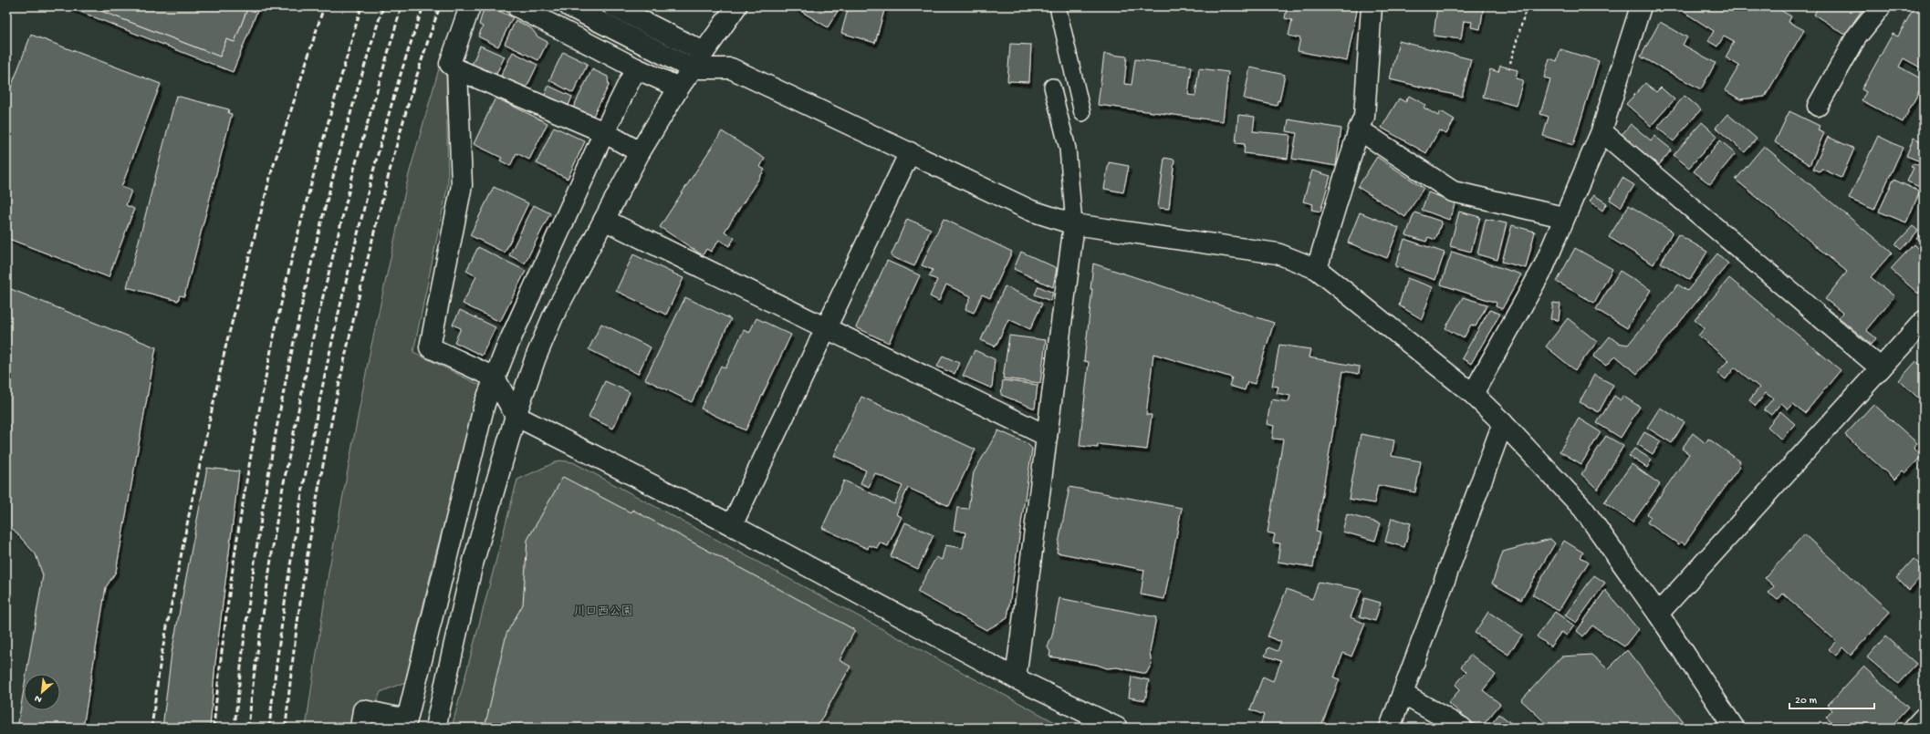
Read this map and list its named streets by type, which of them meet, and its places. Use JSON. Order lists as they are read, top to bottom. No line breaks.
{"parks":["川口西公園"],"scale_bar":"20 m","north":"bottom left"}
